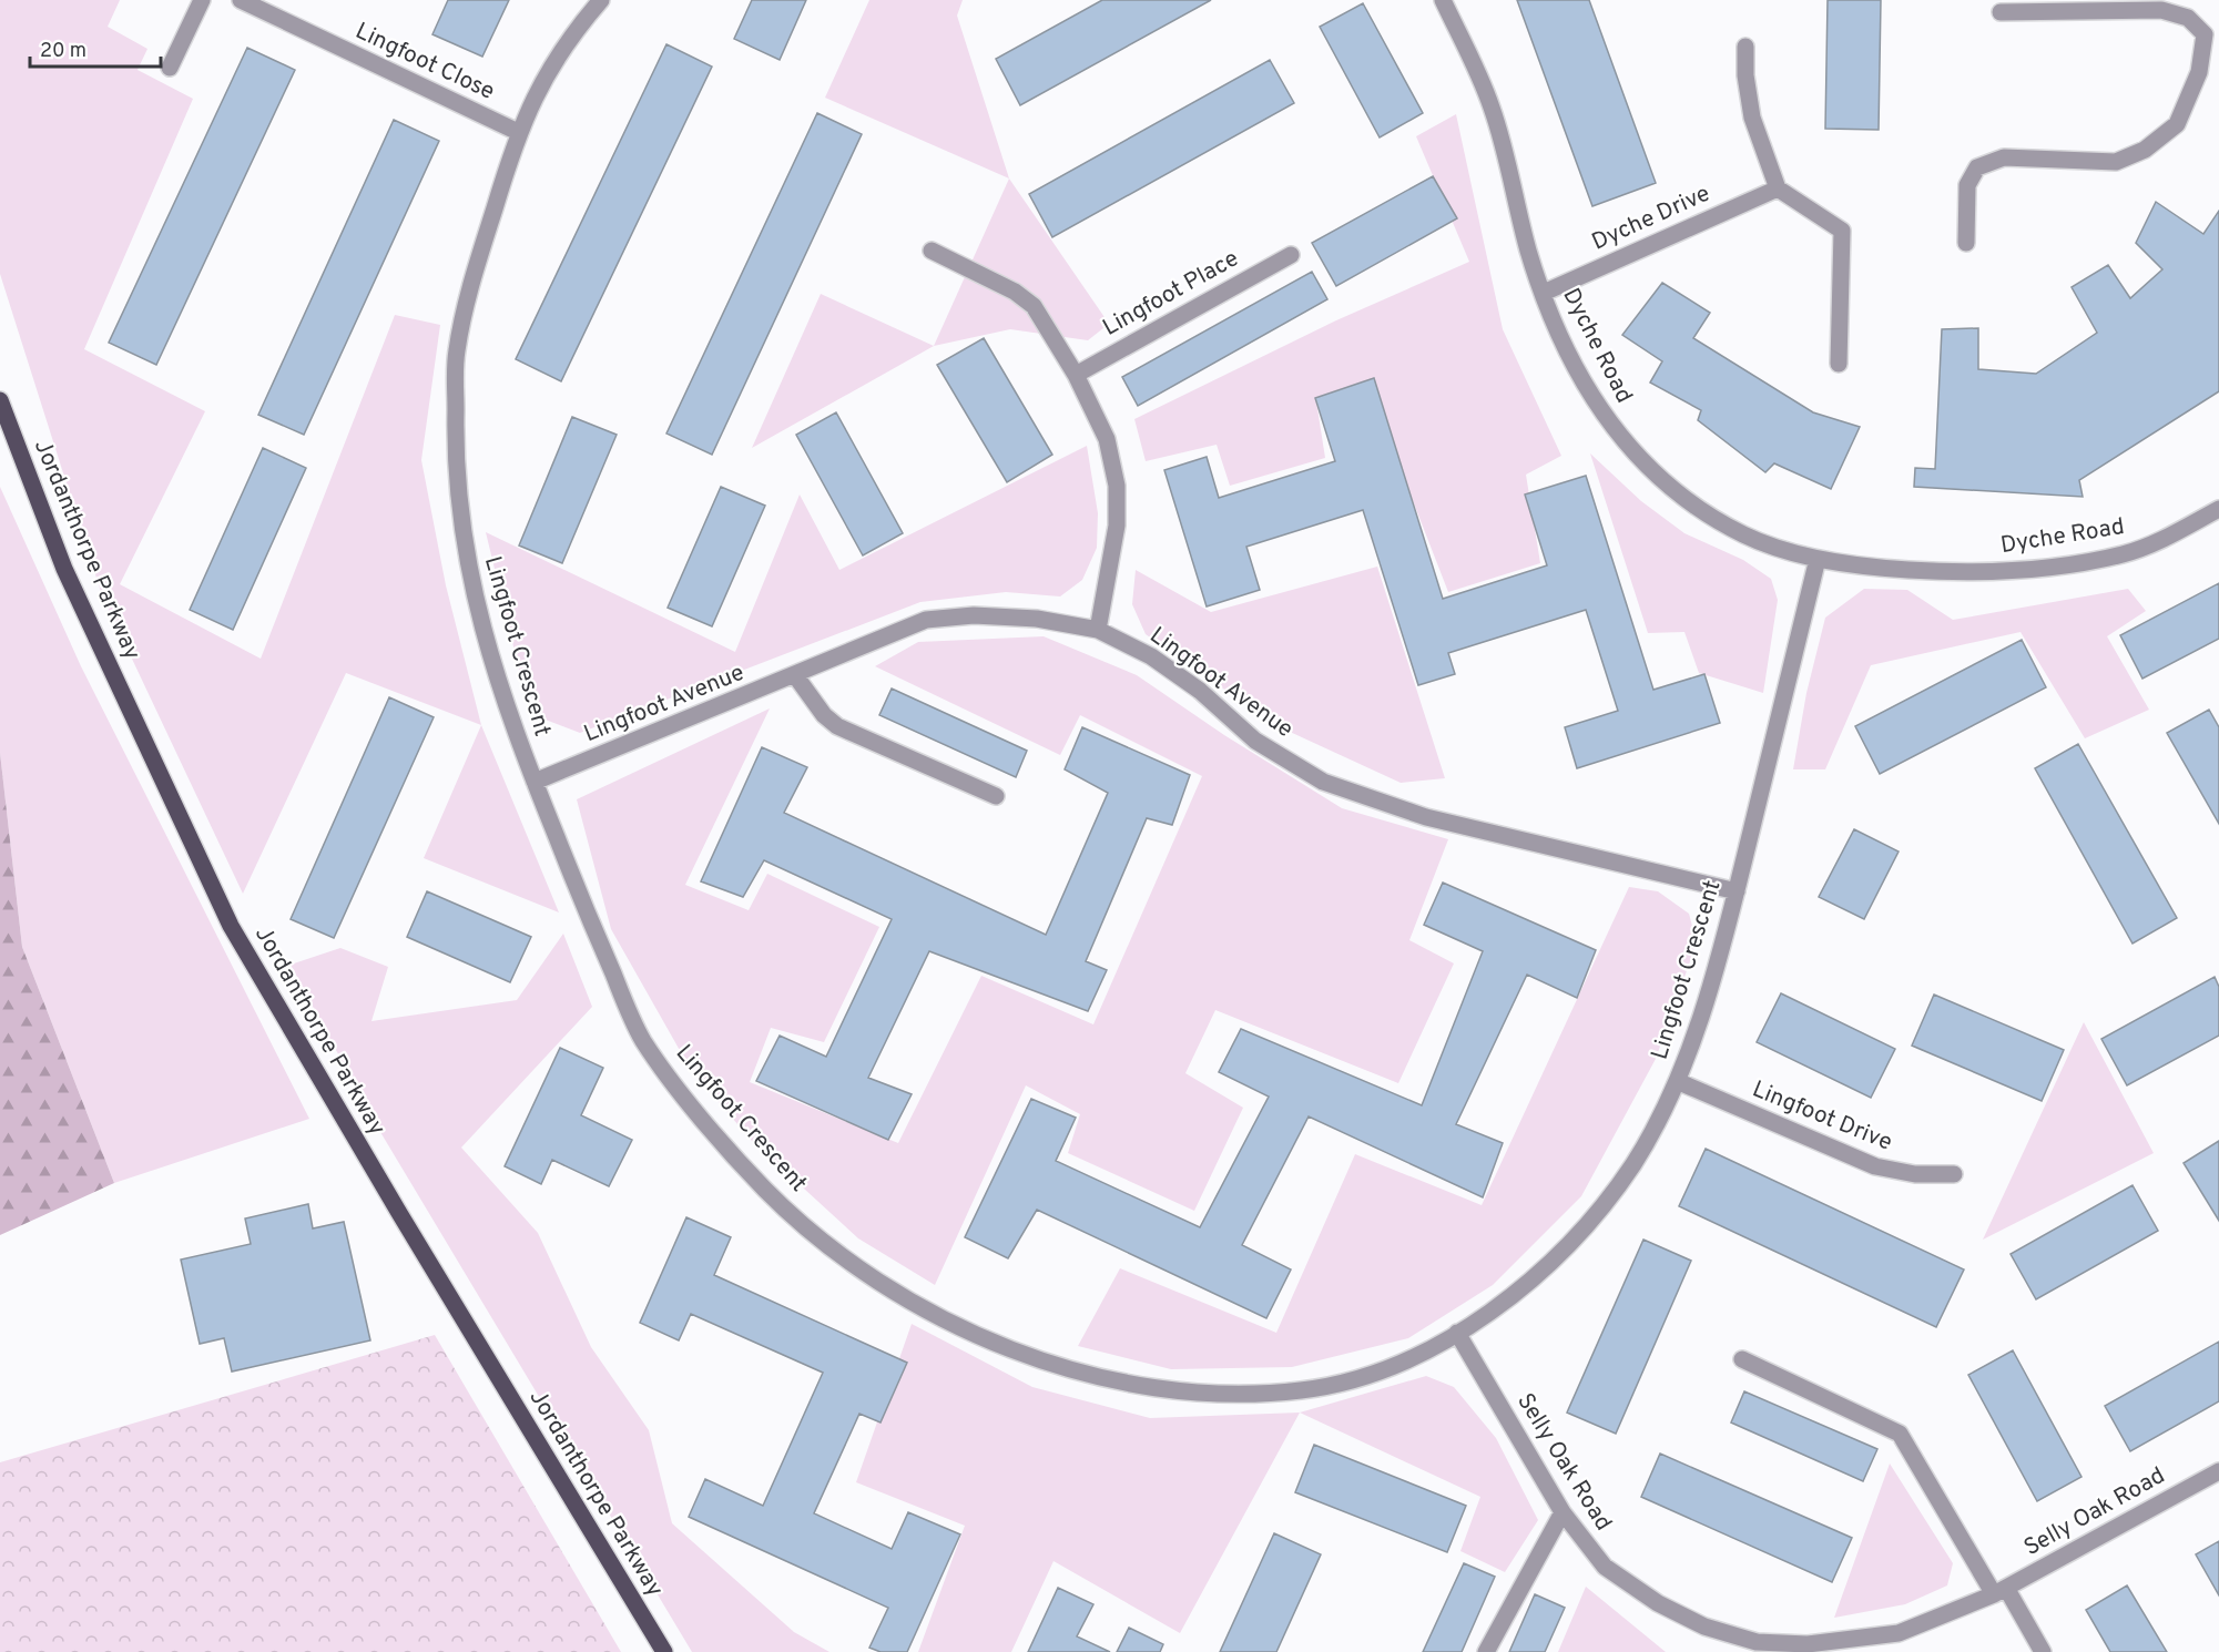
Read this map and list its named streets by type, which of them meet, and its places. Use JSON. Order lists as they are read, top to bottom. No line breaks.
{"streets":{"main road":["Jordanthorpe Parkway"],"street":["Lingfoot Close","Dyche Drive","Lingfoot Place","Dyche Road","Lingfoot Crescent","Lingfoot Avenue","Lingfoot Drive","Selly Oak Road"]},"crossings":[["Lingfoot Close","Lingfoot Crescent"],["Dyche Drive","Dyche Road"],["Dyche Road","Lingfoot Crescent"],["Lingfoot Crescent","Lingfoot Avenue"],["Lingfoot Crescent","Lingfoot Drive"],["Lingfoot Crescent","Selly Oak Road"]],"scale_bar":"20 m"}
